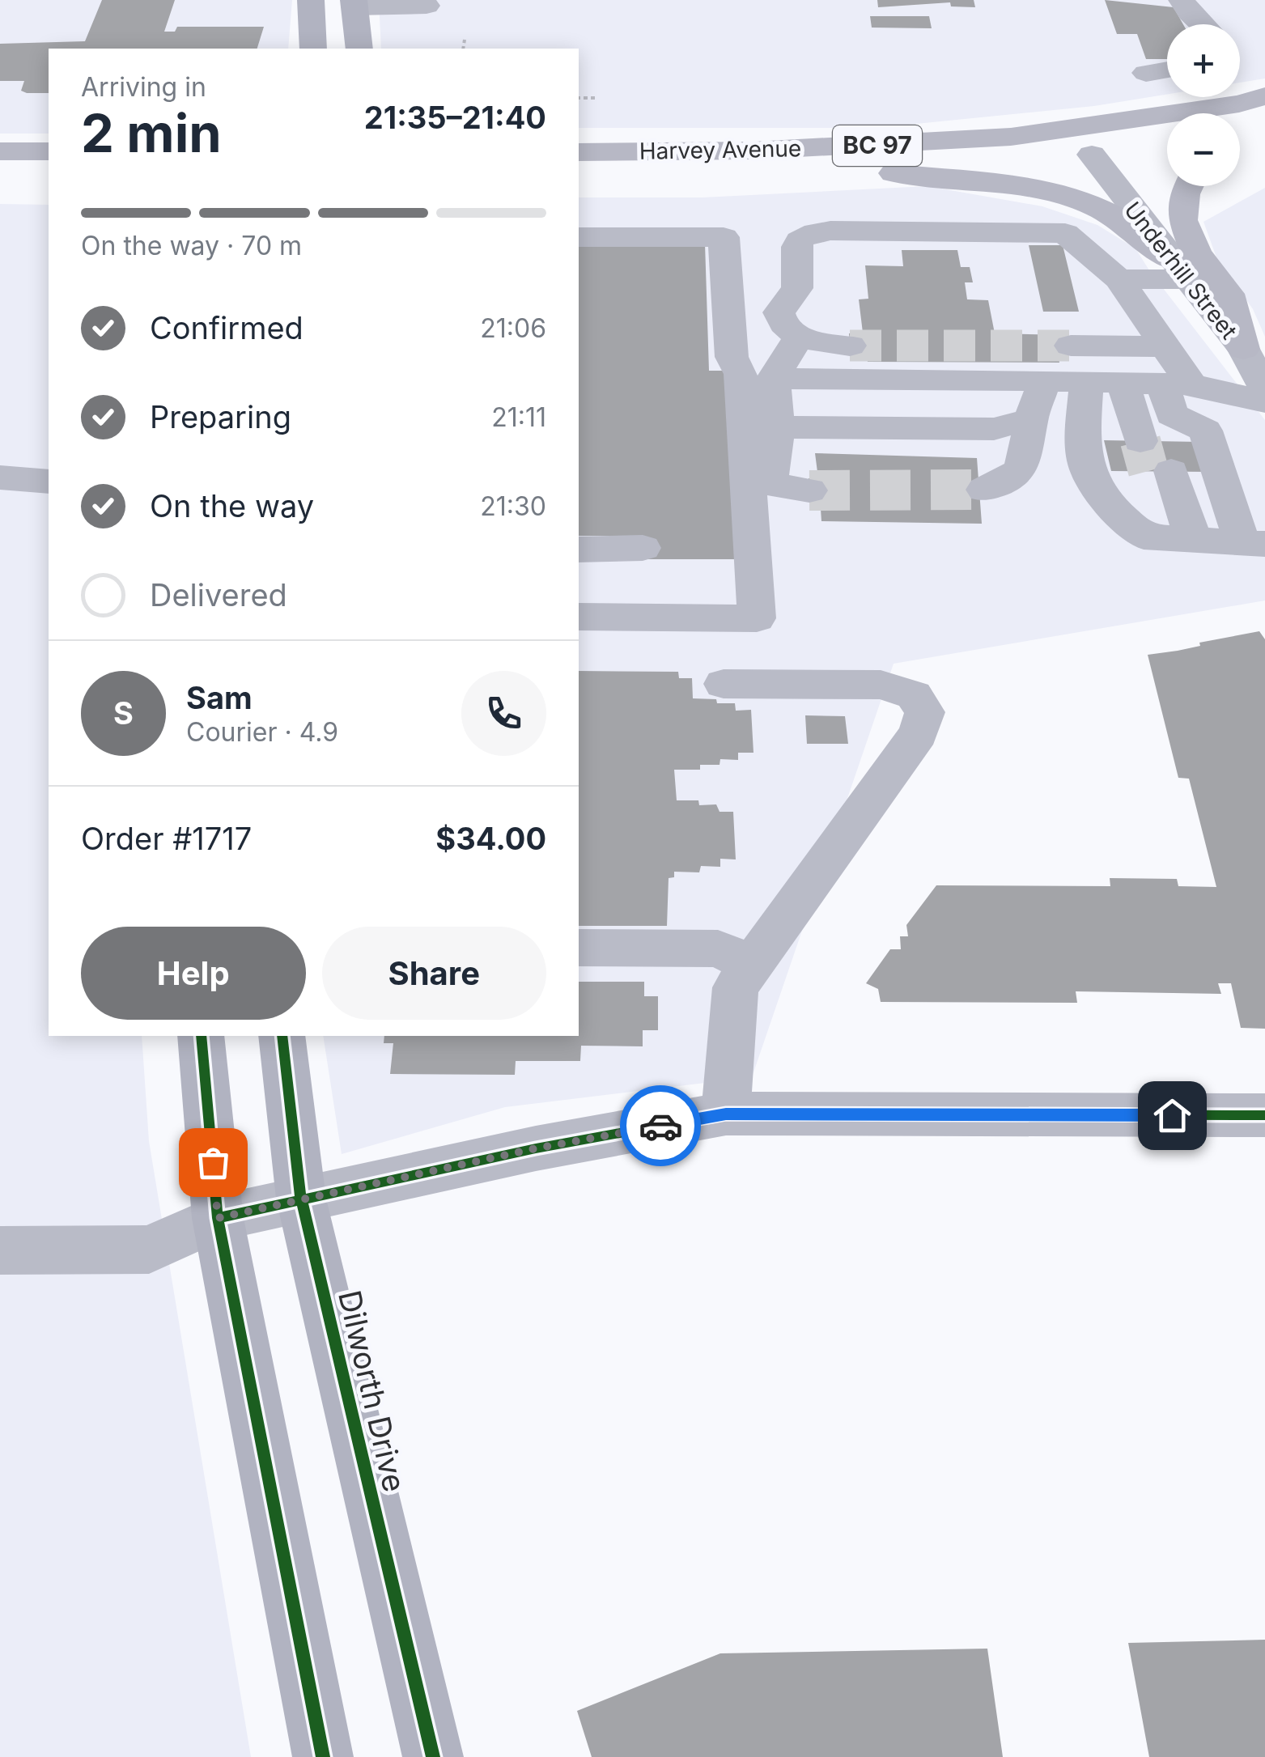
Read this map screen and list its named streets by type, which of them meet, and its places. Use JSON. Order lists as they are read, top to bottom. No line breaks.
{"streets":{"highway":["BC 97","Harvey Avenue"],"main road":["Dilworth Drive"],"street":["Underhill Street"]},"crossings":[["BC 97","Harvey Avenue"],["BC 97","Underhill Street"]],"page":{"map_buttons":["+","−"],"heading":["2 min","Arriving in","21:35–21:40"],"panel":["Sam","Courier · 4.9","Order #1717","$34.00"],"bar":"On the way · 70 m","list":[["Confirmed","21:06"],["Preparing","21:11"],["On the way","21:30"],"Delivered"],"round":"S","buttons":["Help","Share"]}}
